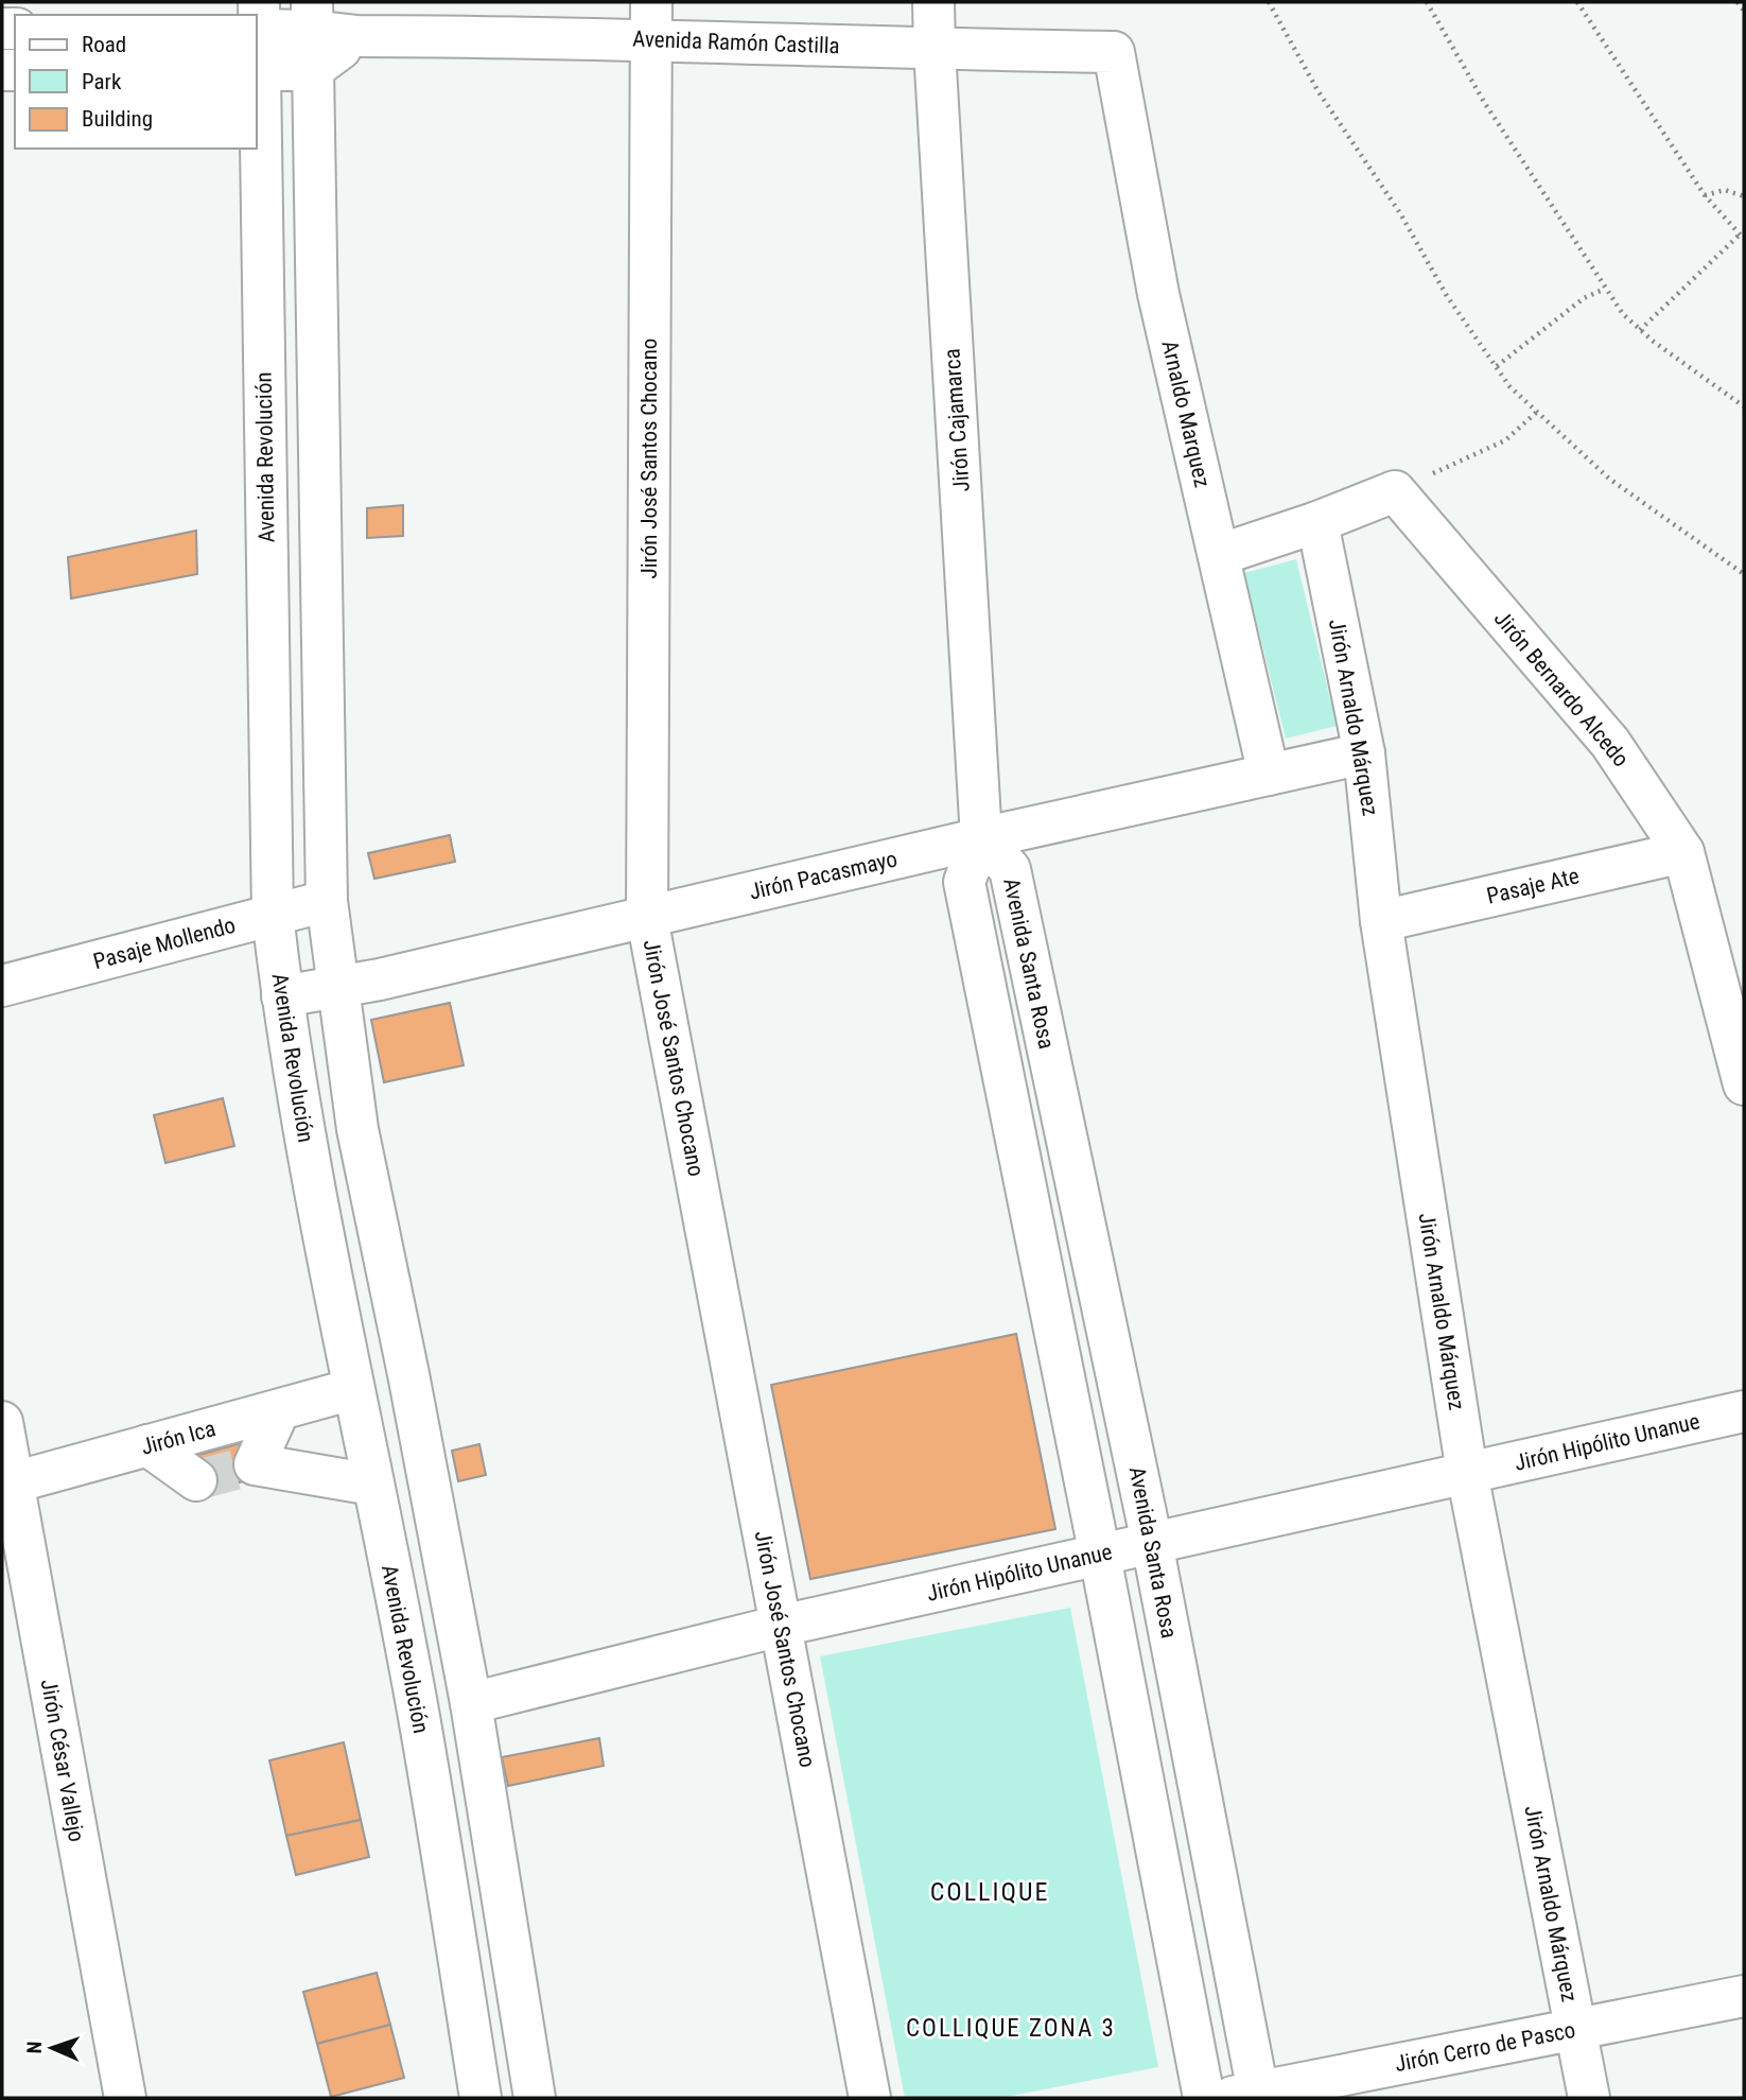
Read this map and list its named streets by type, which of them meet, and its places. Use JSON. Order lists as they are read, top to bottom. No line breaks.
{"streets":{"street":["Avenida Ramón Castilla","Arnaldo Marquez","Jirón Cajamarca","Avenida Revolución","Jirón José Santos Chocano","Jirón Bernardo Alcedo","Jirón Arnaldo Márquez","Jirón Pacasmayo","Pasaje Ate","Pasaje Mollendo","Avenida Santa Rosa","Jirón Ica","Jirón Hipólito Unanue","Jirón César Vallejo","Jirón Cerro de Pasco"]},"crossings":[["Avenida Ramón Castilla","Arnaldo Marquez"],["Avenida Ramón Castilla","Jirón Cajamarca"],["Avenida Ramón Castilla","Jirón José Santos Chocano"],["Arnaldo Marquez","Jirón Pacasmayo"],["Jirón Cajamarca","Jirón Pacasmayo"],["Jirón Cajamarca","Avenida Santa Rosa"],["Avenida Revolución","Jirón Pacasmayo"],["Avenida Revolución","Pasaje Mollendo"],["Avenida Revolución","Jirón Ica"],["Jirón José Santos Chocano","Jirón Pacasmayo"],["Jirón José Santos Chocano","Jirón Hipólito Unanue"],["Jirón Bernardo Alcedo","Pasaje Ate"],["Jirón Arnaldo Márquez","Jirón Pacasmayo"],["Jirón Arnaldo Márquez","Pasaje Ate"],["Jirón Arnaldo Márquez","Jirón Hipólito Unanue"],["Jirón Arnaldo Márquez","Jirón Cerro de Pasco"],["Jirón Pacasmayo","Avenida Santa Rosa"],["Avenida Santa Rosa","Jirón Hipólito Unanue"],["Avenida Santa Rosa","Jirón Cerro de Pasco"],["Jirón Ica","Jirón César Vallejo"]],"districts":["COLLIQUE","COLLIQUE ZONA 3"],"legend":["Road","Park","Building"],"north":"left"}
